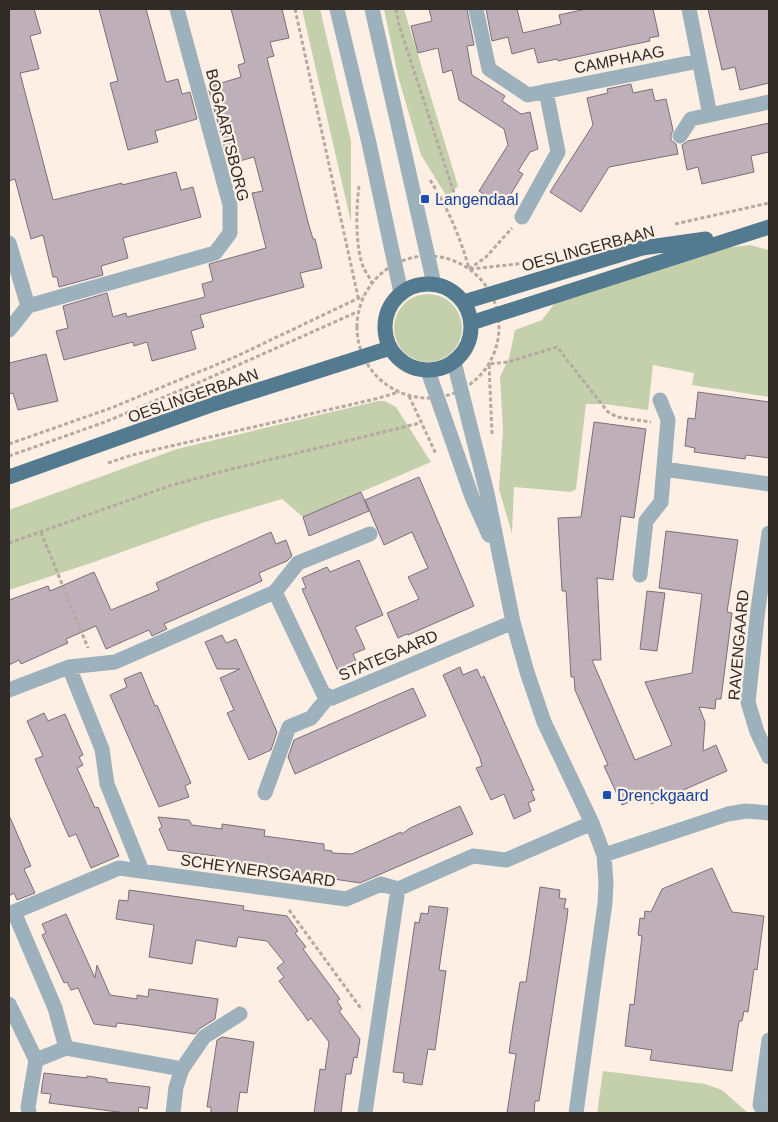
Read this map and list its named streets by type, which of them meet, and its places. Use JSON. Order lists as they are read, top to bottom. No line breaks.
{"streets":{"main road":["OESLINGERBAAN"],"street":["CAMPHAAG","BOGAARTSBORG","RAVENGAARD","STATEGAARD","SCHEYNERSGAARD"]},"places":{"transit":["Langendaal","Drenckgaard"]}}
